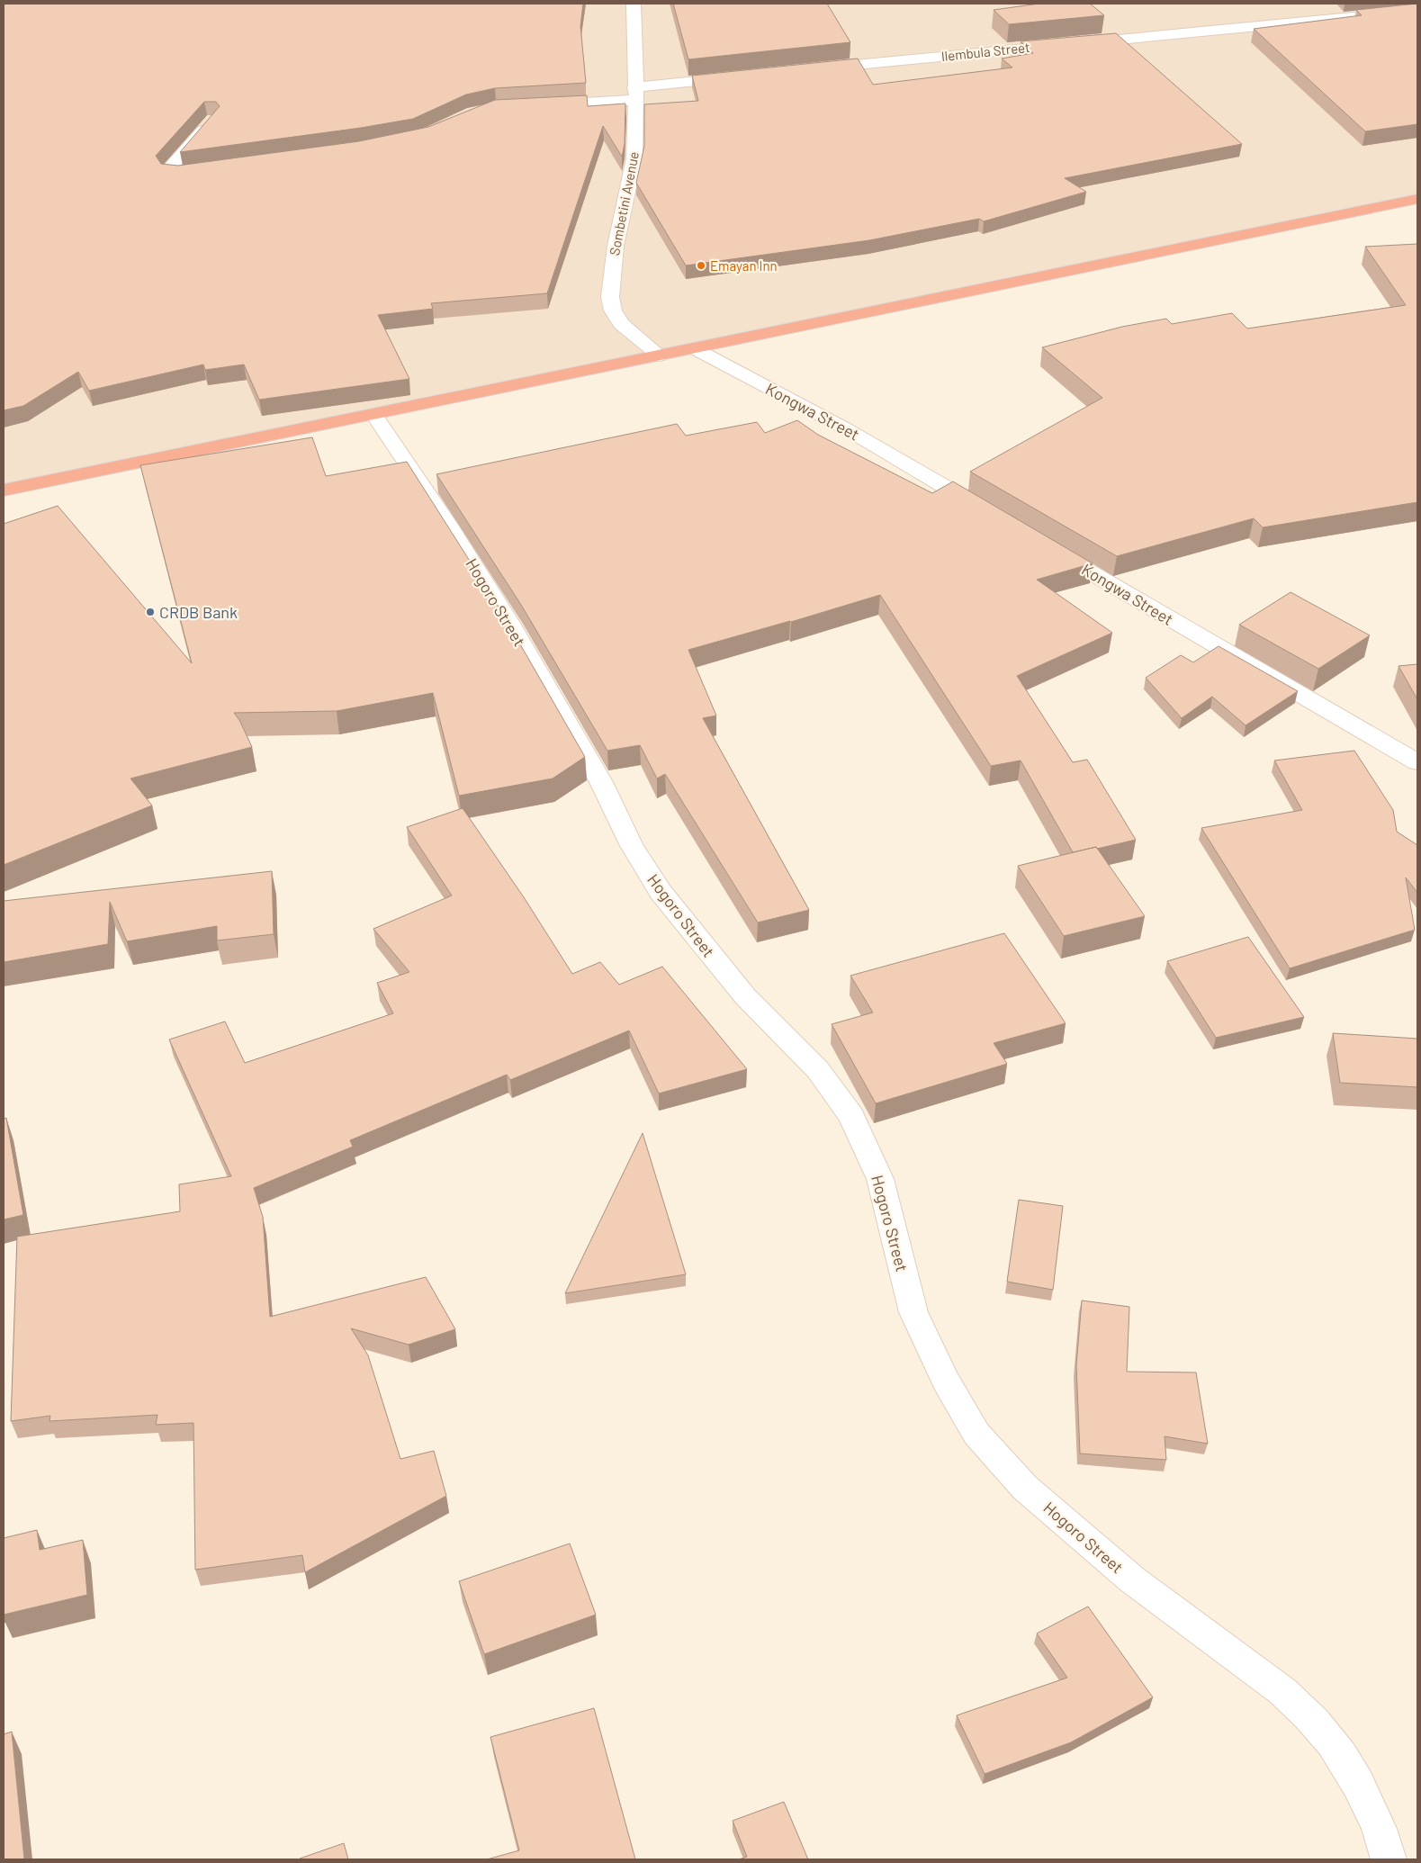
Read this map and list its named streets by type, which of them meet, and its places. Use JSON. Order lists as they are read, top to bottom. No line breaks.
{"streets":{"street":["Ilembula Street","Sombetini Avenue","Kongwa Street","Hogoro Street"]},"places":["Emayan Inn","CRDB Bank"]}
